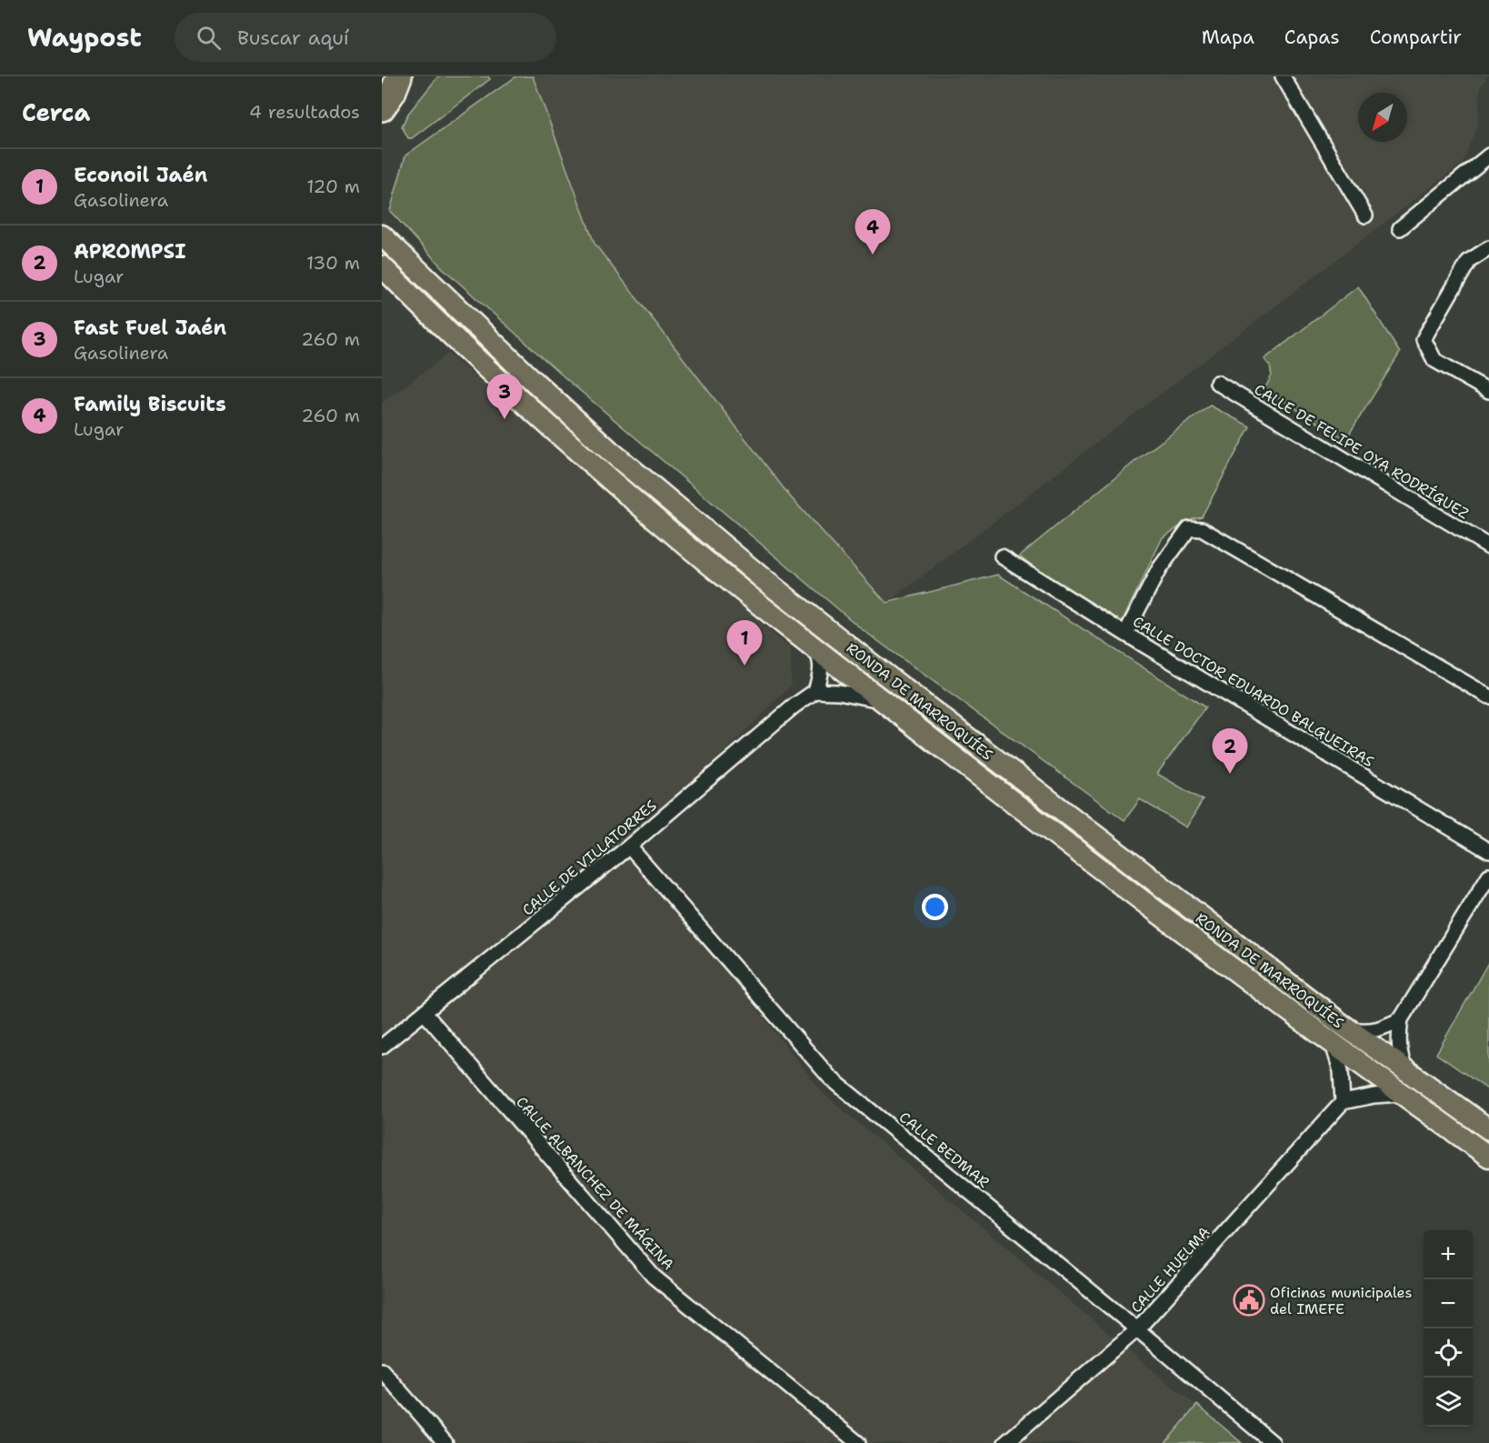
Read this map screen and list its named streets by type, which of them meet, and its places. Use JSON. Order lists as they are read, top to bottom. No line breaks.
{"streets":{"main road":["RONDA DE MARROQUÍES"],"street":["CALLE DE FELIPE OYA RODRÍGUEZ","CALLE DOCTOR EDUARDO BALGUEIRAS","CALLE DE VILLATORRES","CALLE BEDMAR","CALLE ALBANCHEZ DE MÁGINA","CALLE HUELMA"]},"crossings":[["CALLE DE VILLATORRES","CALLE BEDMAR"],["CALLE DE VILLATORRES","CALLE ALBANCHEZ DE MÁGINA"],["CALLE BEDMAR","CALLE HUELMA"]],"places":{"public building":["Oficinas municipales del IMEFE"]},"north":"bottom left","page":{"header":"Waypost","search":"Buscar aquí","nav":["Mapa","Capas","Compartir"],"heading":["Cerca","4 resultados"],"list":[{"mark":"1","name":"Econoil Jaén","note":"Gasolinera","value":"120 m"},{"mark":"2","name":"APROMPSI","note":"Lugar","value":"130 m"},{"mark":"3","name":"Fast Fuel Jaén","note":"Gasolinera","value":"260 m"},{"mark":"4","name":"Family Biscuits","note":"Lugar","value":"260 m"}],"pins":["4","3","1","2"],"map_buttons":["+","−"]}}
